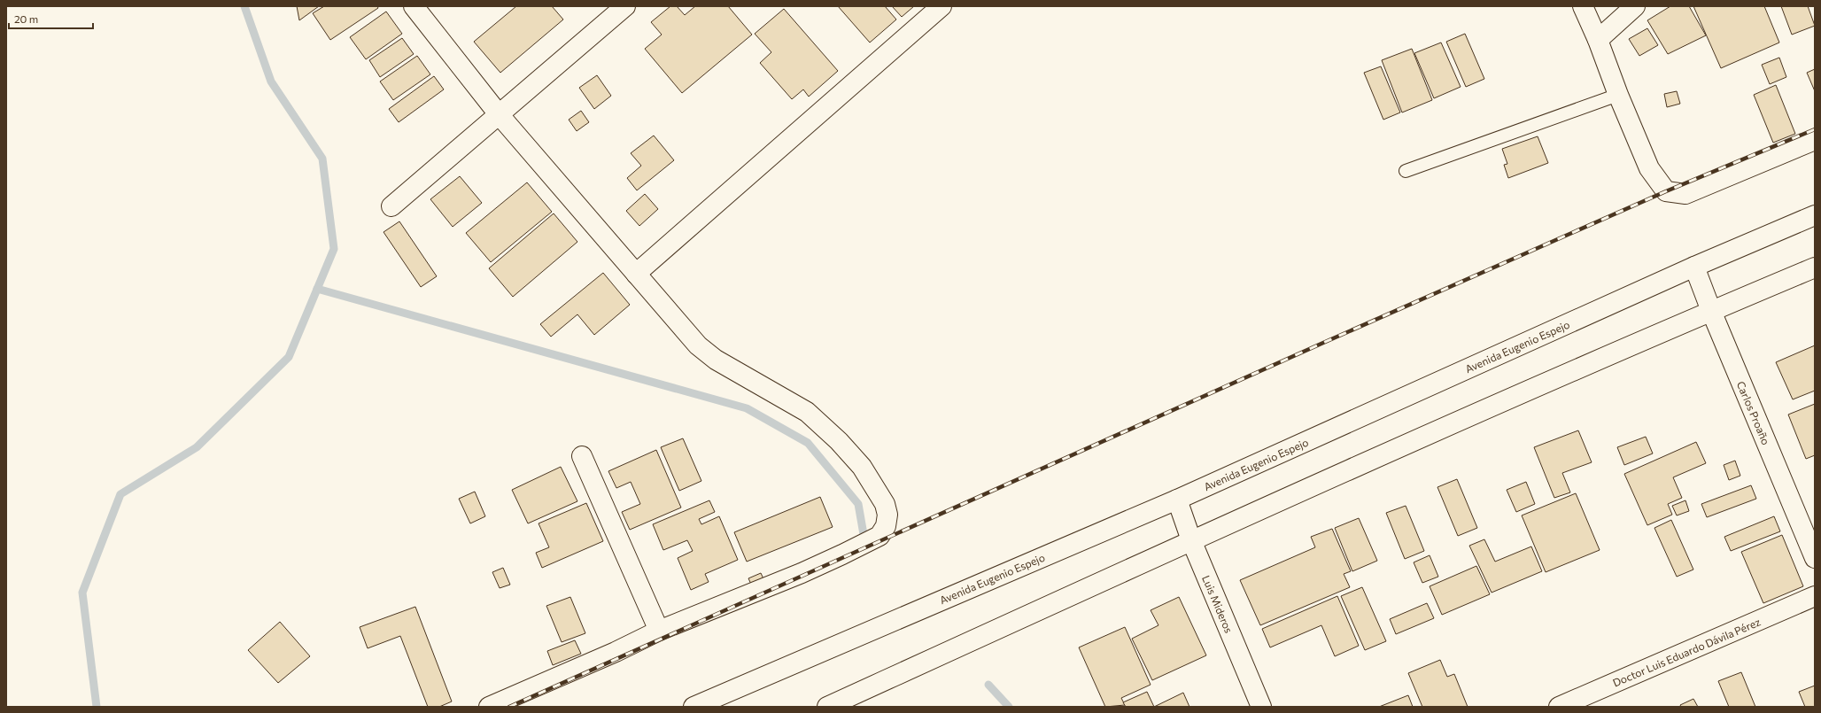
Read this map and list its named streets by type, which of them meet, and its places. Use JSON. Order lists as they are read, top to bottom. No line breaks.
{"streets":{"street":["Avenida Eugenio Espejo","Carlos Proaño","Luis Mideros","Doctor Luis Eduardo Dávila Pérez"]},"crossings":[["Avenida Eugenio Espejo","Carlos Proaño"],["Avenida Eugenio Espejo","Luis Mideros"]],"scale_bar":"20 m"}
